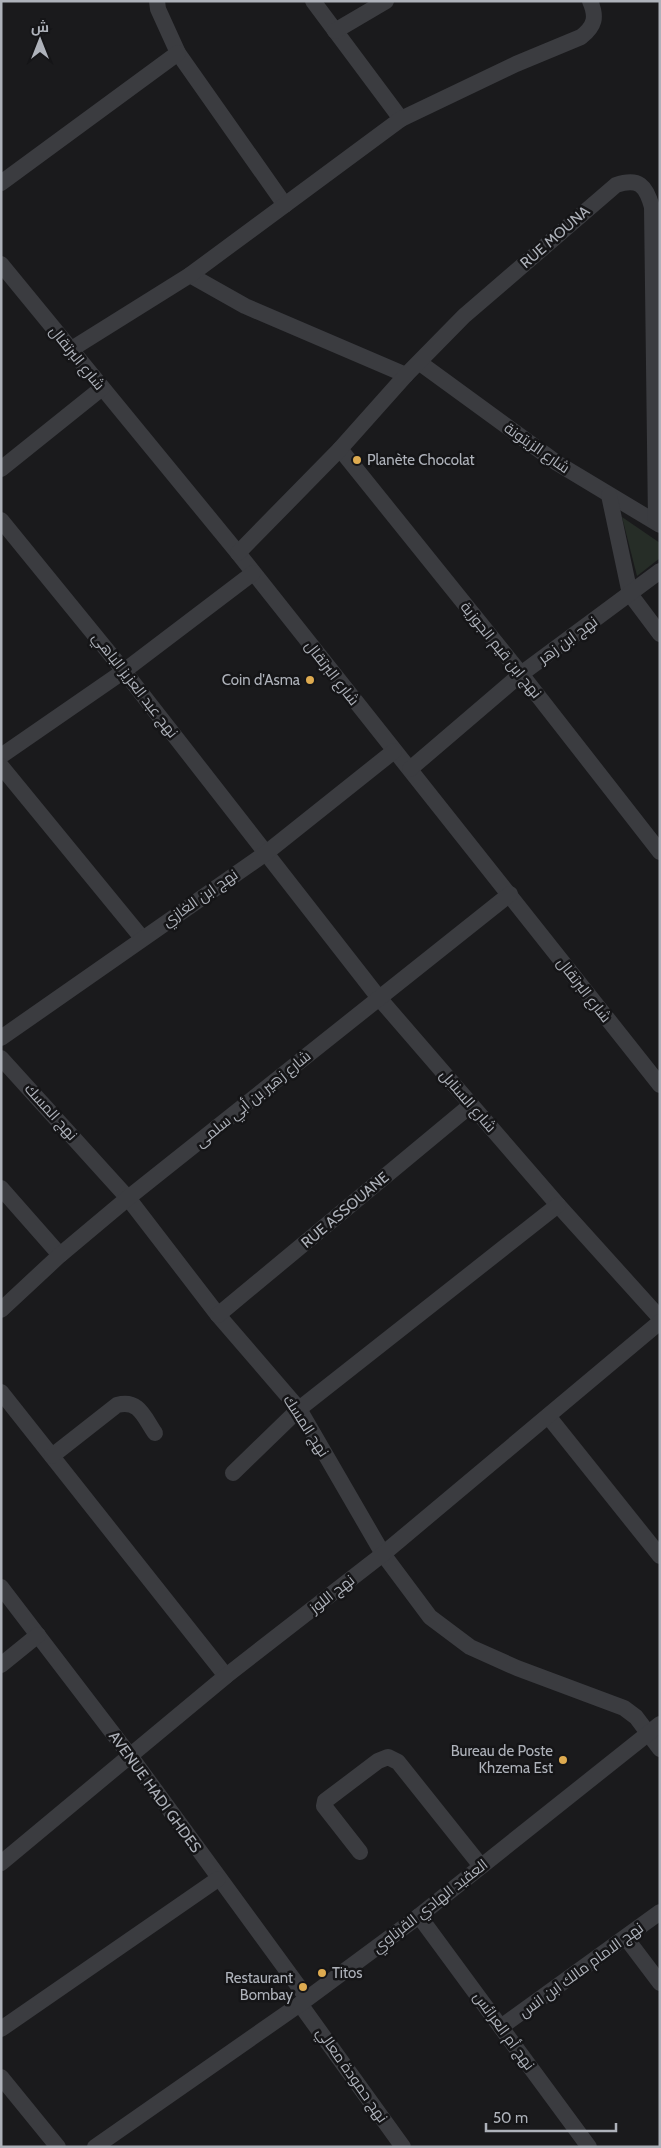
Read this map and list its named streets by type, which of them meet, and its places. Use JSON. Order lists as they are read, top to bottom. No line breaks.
{"streets":{"street":["RUE MOUNA","شارع البرتقال","شارع الزيتونة","نهج ابن زهر","نهج ابن قيم الجوزية","نهج عبد العزيز الباهي","نهج ابن الغازي","شارع زهير بن أبي سلمى","شارع السنابل","نهج المسك","RUE ASSOUANE","نهج اللوز","AVENUE HADI GHDES","العقيد الهادي القرناوي","نهج الامام مالك ابن انس","نهج أم العرائس","نهج حمودة معالي"]},"crossings":[["RUE MOUNA","شارع البرتقال"],["RUE MOUNA","شارع الزيتونة"],["RUE MOUNA","نهج ابن قيم الجوزية"],["شارع البرتقال","نهج ابن زهر"],["شارع البرتقال","نهج ابن الغازي"],["شارع البرتقال","شارع زهير بن أبي سلمى"],["نهج ابن زهر","نهج ابن قيم الجوزية"],["نهج عبد العزيز الباهي","نهج ابن الغازي"],["نهج عبد العزيز الباهي","شارع زهير بن أبي سلمى"],["نهج عبد العزيز الباهي","شارع السنابل"],["شارع زهير بن أبي سلمى","شارع السنابل"],["شارع زهير بن أبي سلمى","نهج المسك"],["شارع السنابل","RUE ASSOUANE"],["نهج المسك","RUE ASSOUANE"],["نهج المسك","نهج اللوز"],["نهج المسك","العقيد الهادي القرناوي"],["نهج اللوز","AVENUE HADI GHDES"],["AVENUE HADI GHDES","العقيد الهادي القرناوي"],["AVENUE HADI GHDES","نهج حمودة معالي"],["العقيد الهادي القرناوي","نهج أم العرائس"],["العقيد الهادي القرناوي","نهج حمودة معالي"],["نهج الامام مالك ابن انس","نهج أم العرائس"]],"places":["Planète Chocolat","Coin d'Asma","Bureau de Poste Khzema Est","Titos","Restaurant Bombay"],"scale_bar":"50 m","north":"top"}
